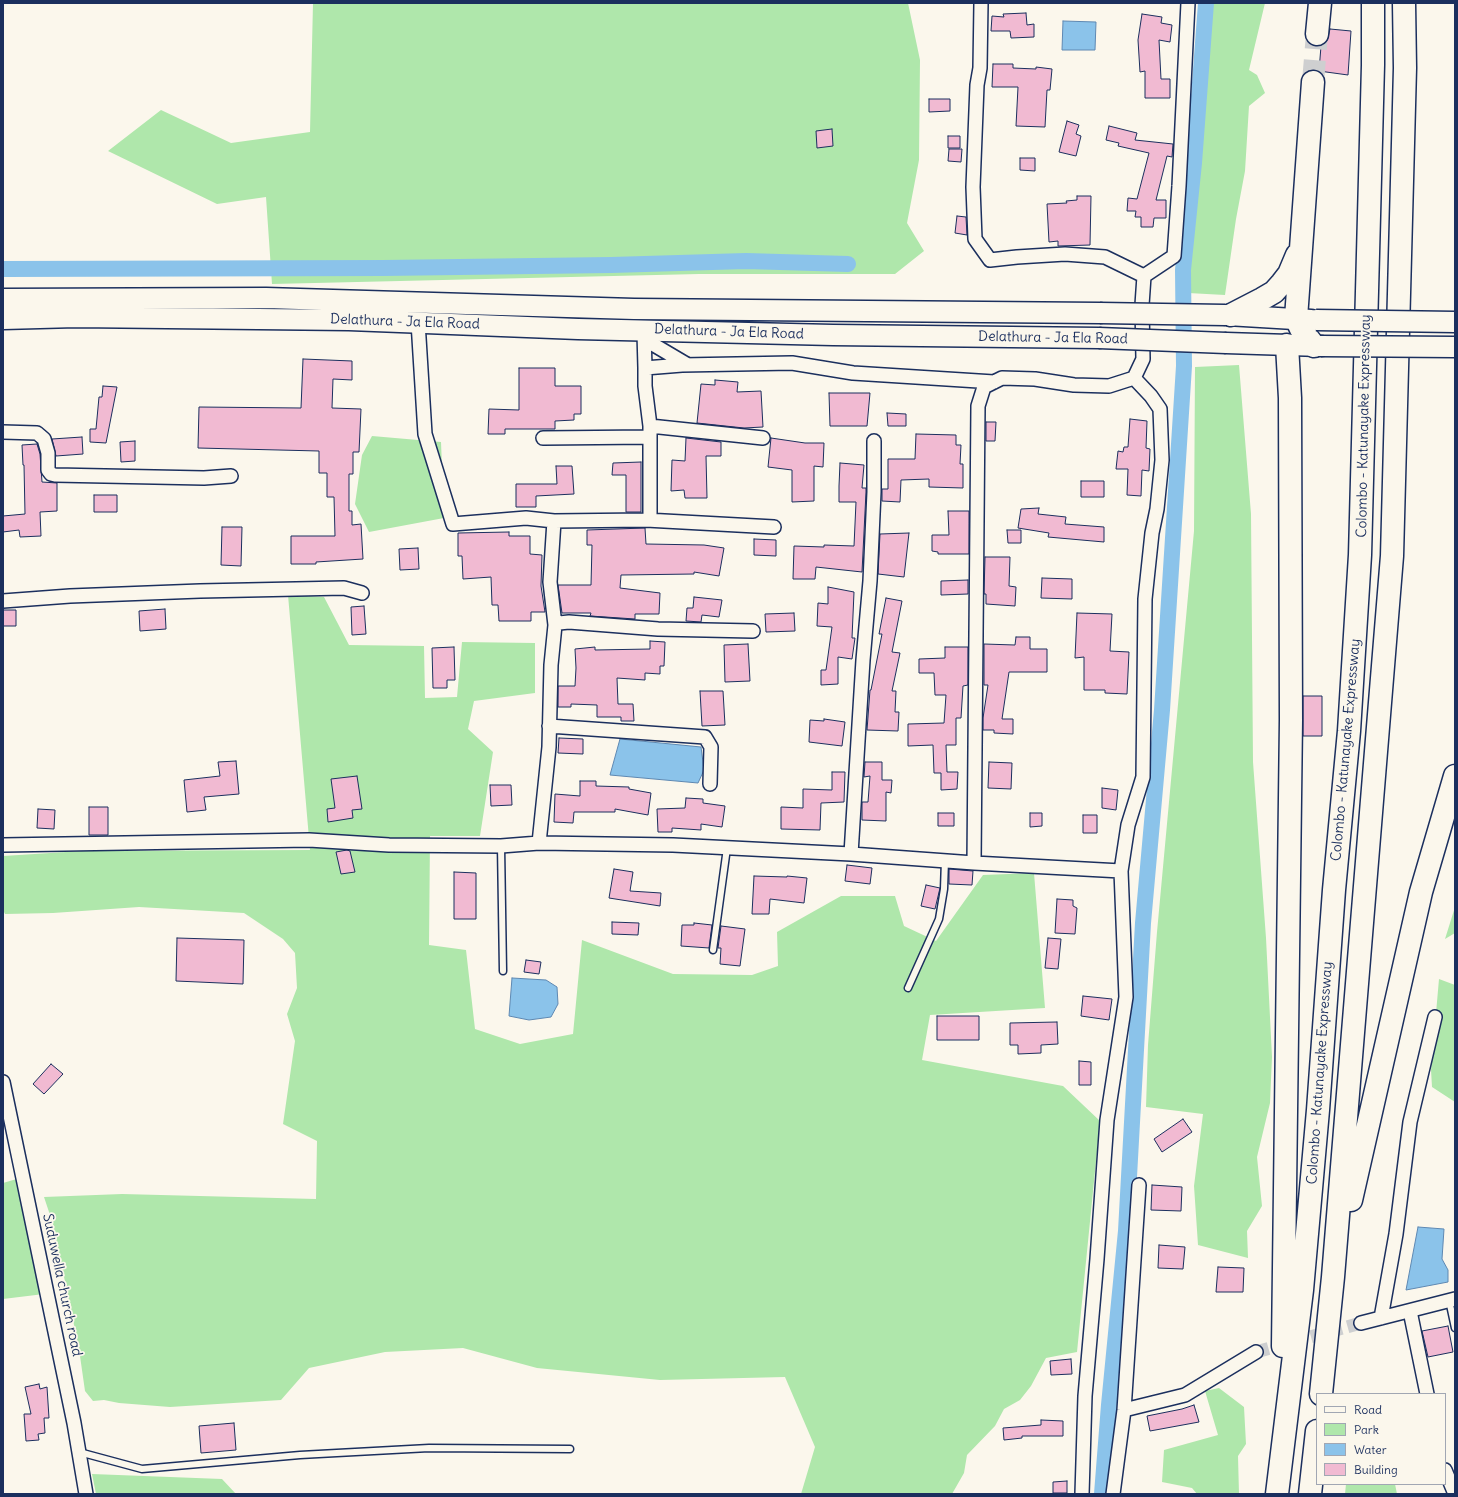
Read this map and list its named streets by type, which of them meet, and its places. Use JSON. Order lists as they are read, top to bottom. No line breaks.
{"streets":{"highway":["Colombo - Katunayake Expressway"],"main road":["Delathura - Ja Ela Road"],"street":["Suduwella church road"]},"legend":["Road","Park","Water","Building"]}
